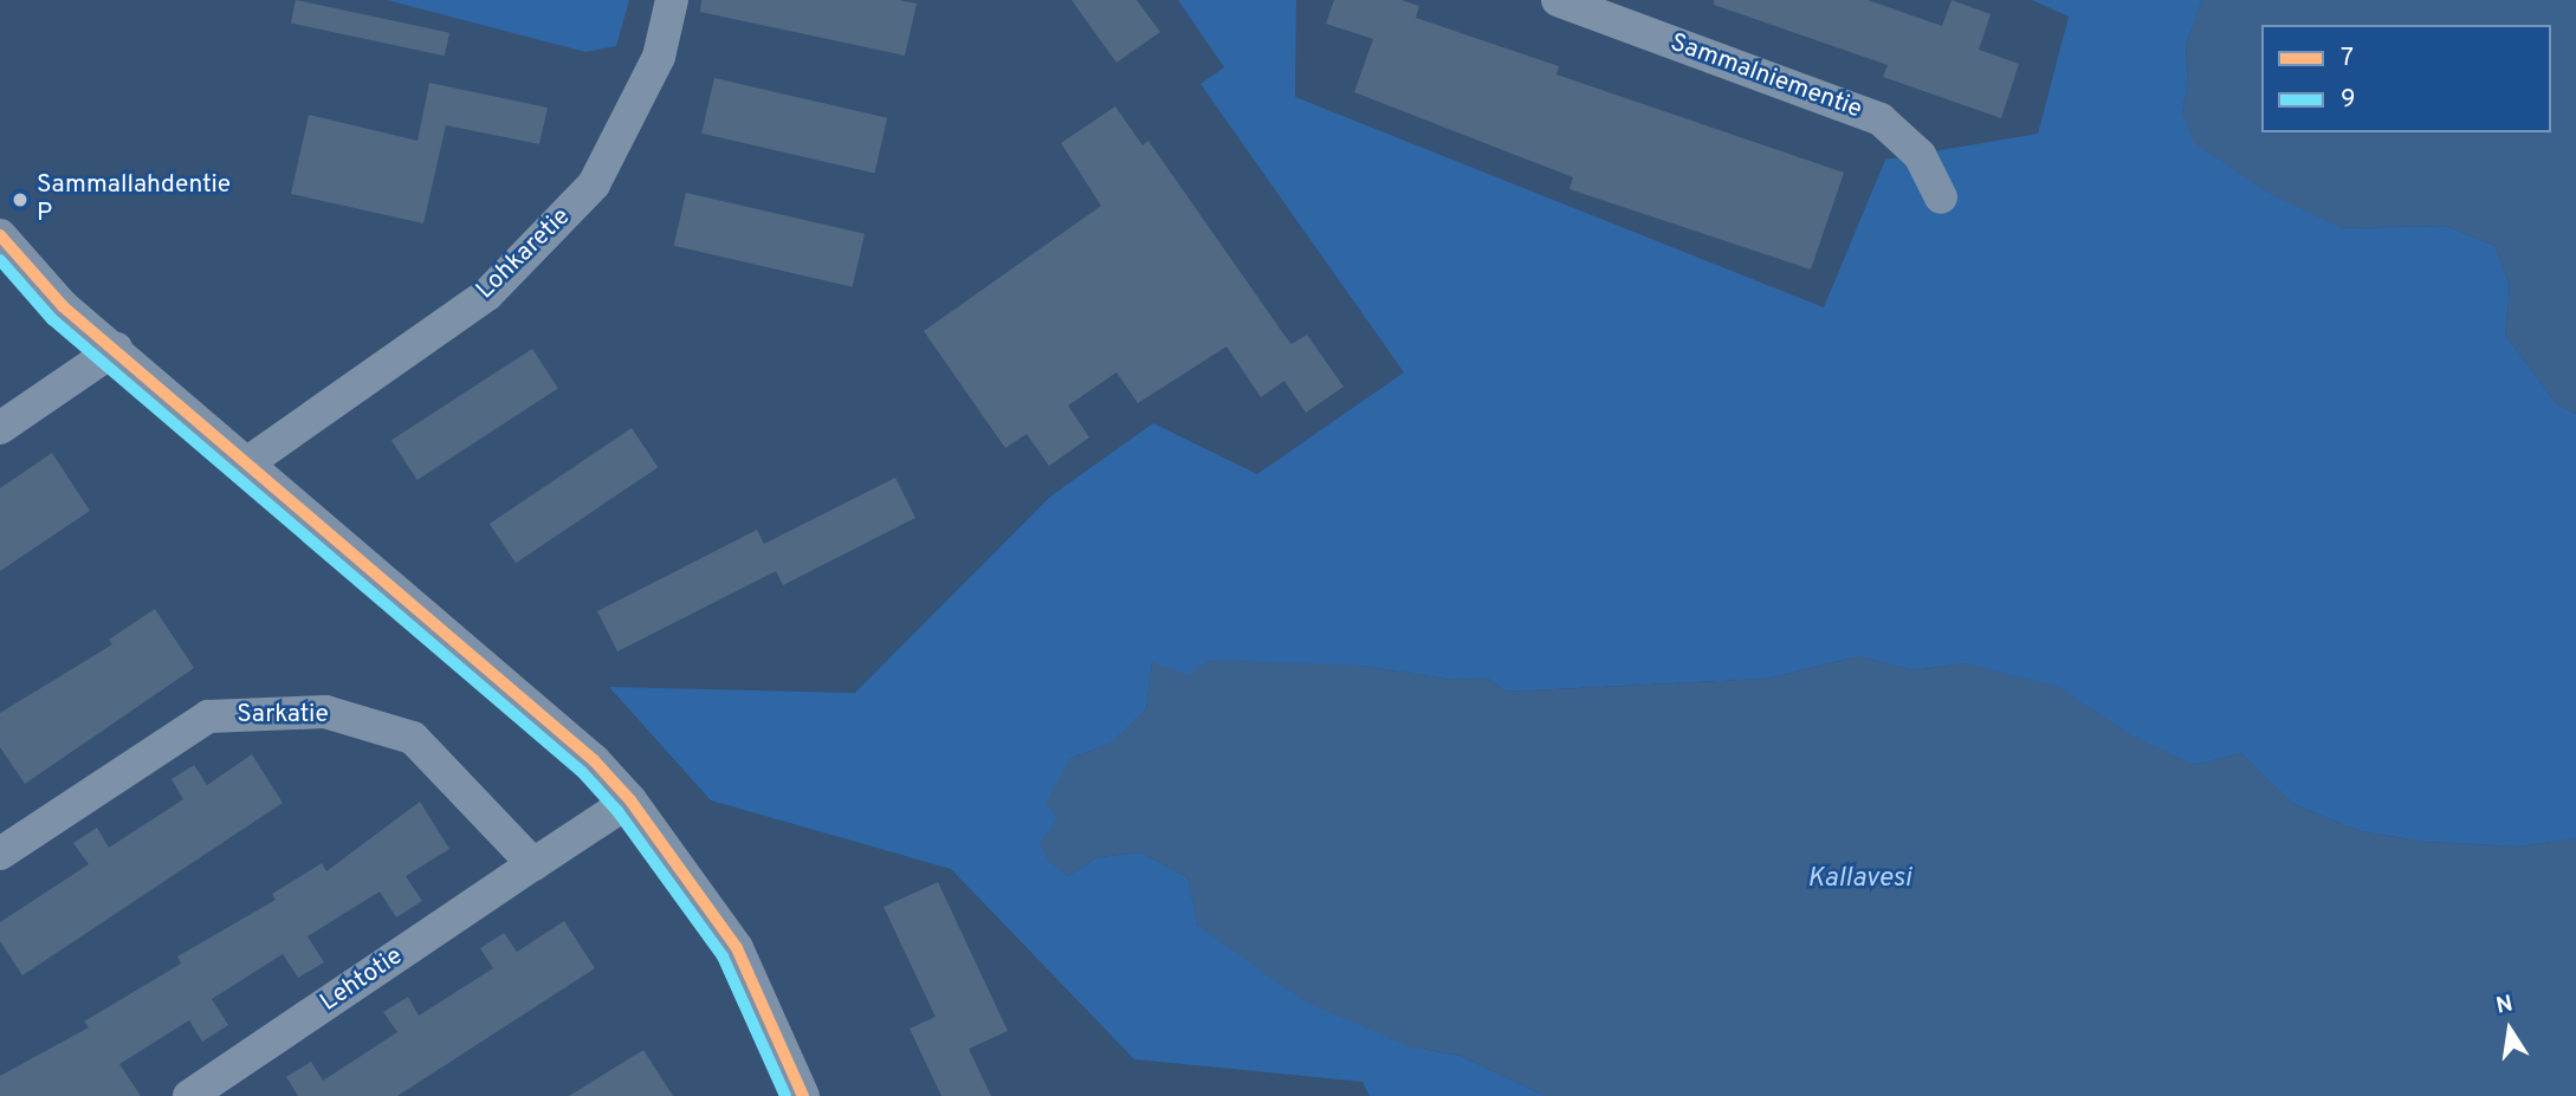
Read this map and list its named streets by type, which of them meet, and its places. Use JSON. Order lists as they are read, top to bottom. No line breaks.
{"streets":{"street":["Sammalniementie","Lohkaretie","Sarkatie","Lehtotie"]},"crossings":[["Sarkatie","Lehtotie"]],"water":["Kallavesi"],"places":["Sammallahdentie P"],"lines":["transit line 7","transit line 9"],"legend":["7","9"],"north":"top"}
